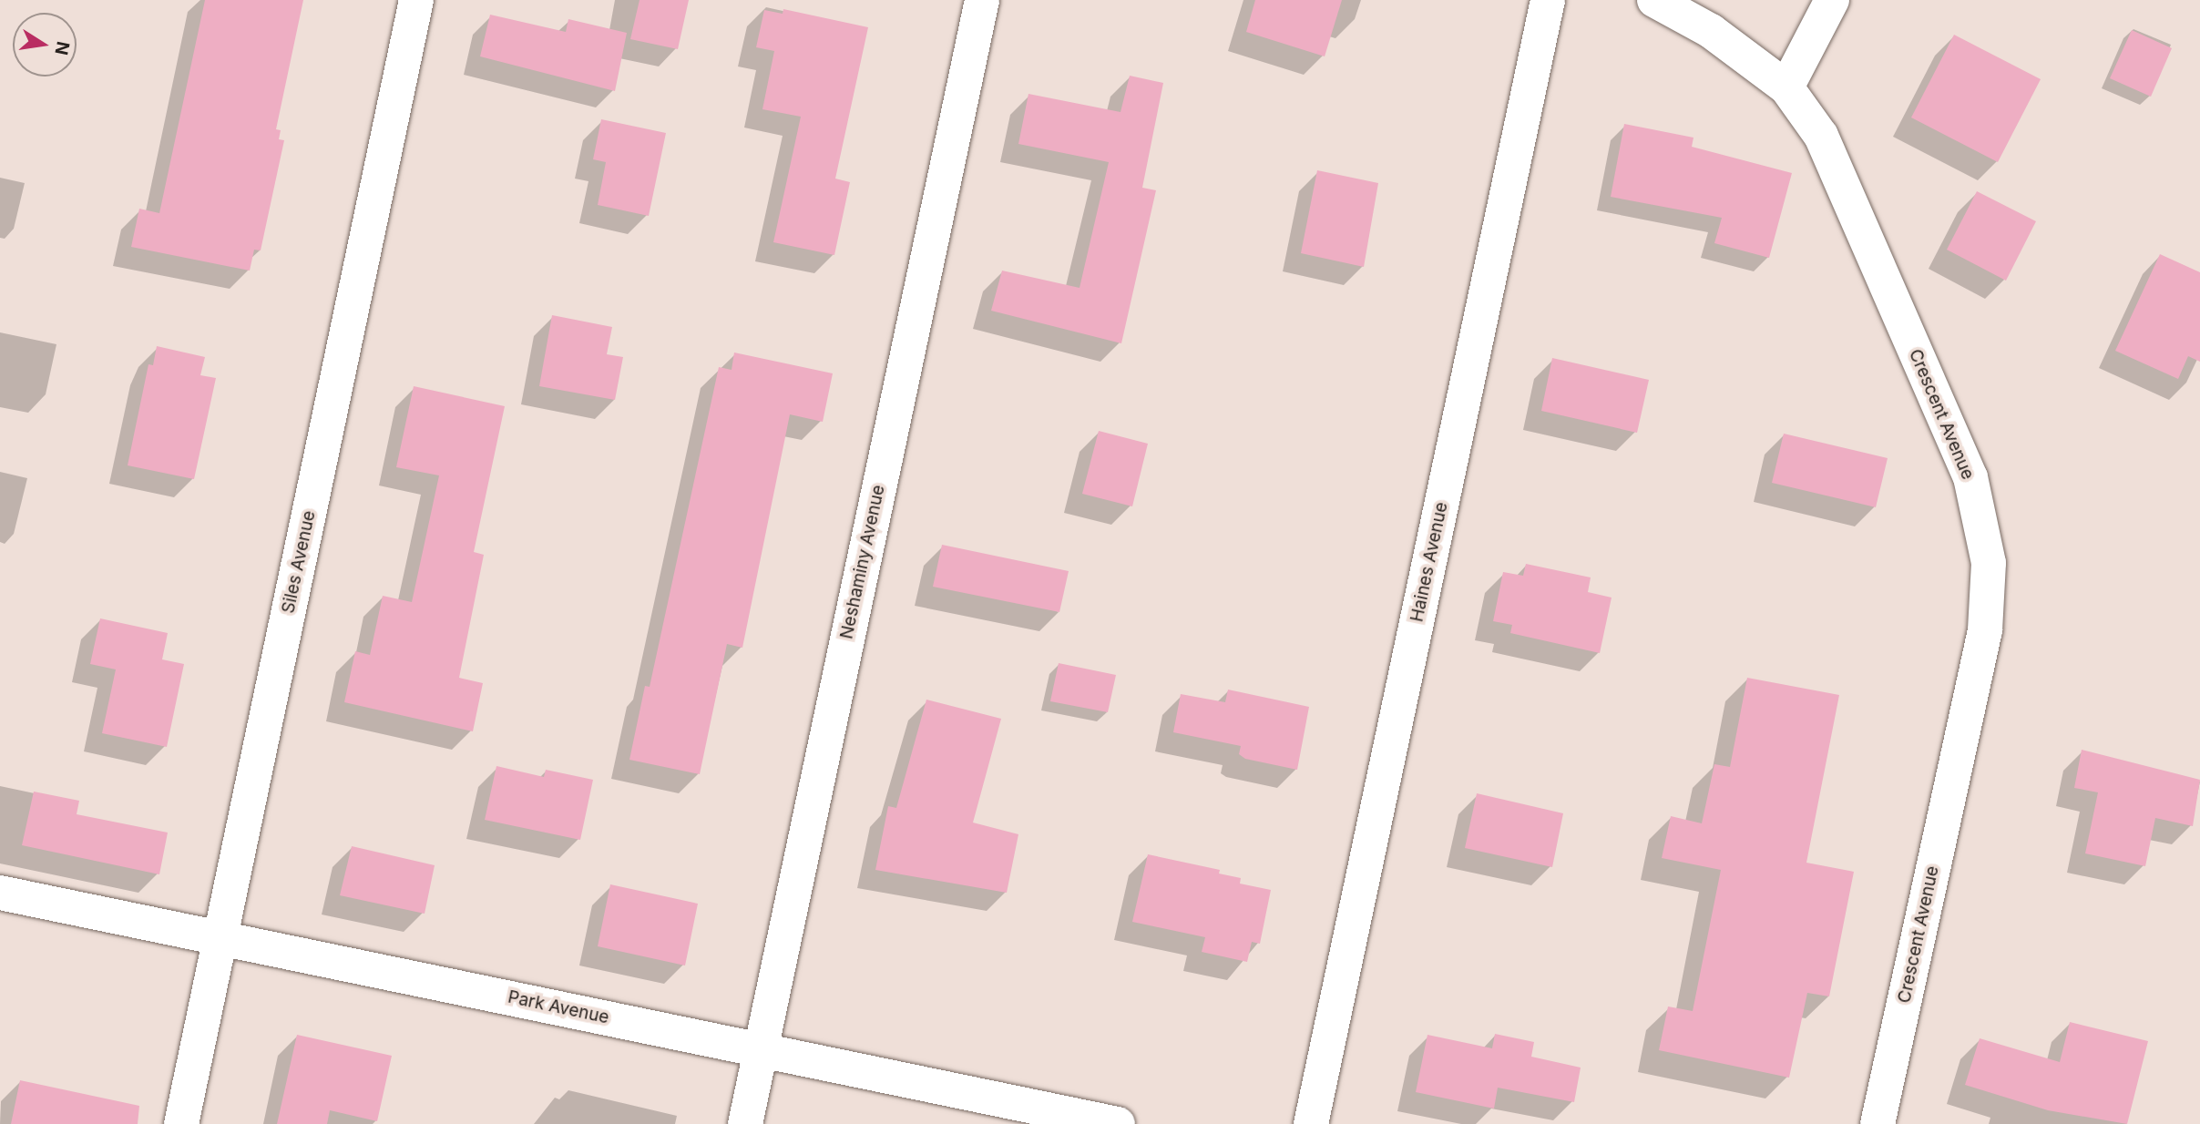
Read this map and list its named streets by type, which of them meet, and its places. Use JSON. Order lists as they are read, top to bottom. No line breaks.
{"streets":{"street":["Crescent Avenue","Siles Avenue","Neshaminy Avenue","Haines Avenue","Park Avenue"]},"crossings":[["Siles Avenue","Park Avenue"],["Neshaminy Avenue","Park Avenue"]],"north":"right"}
